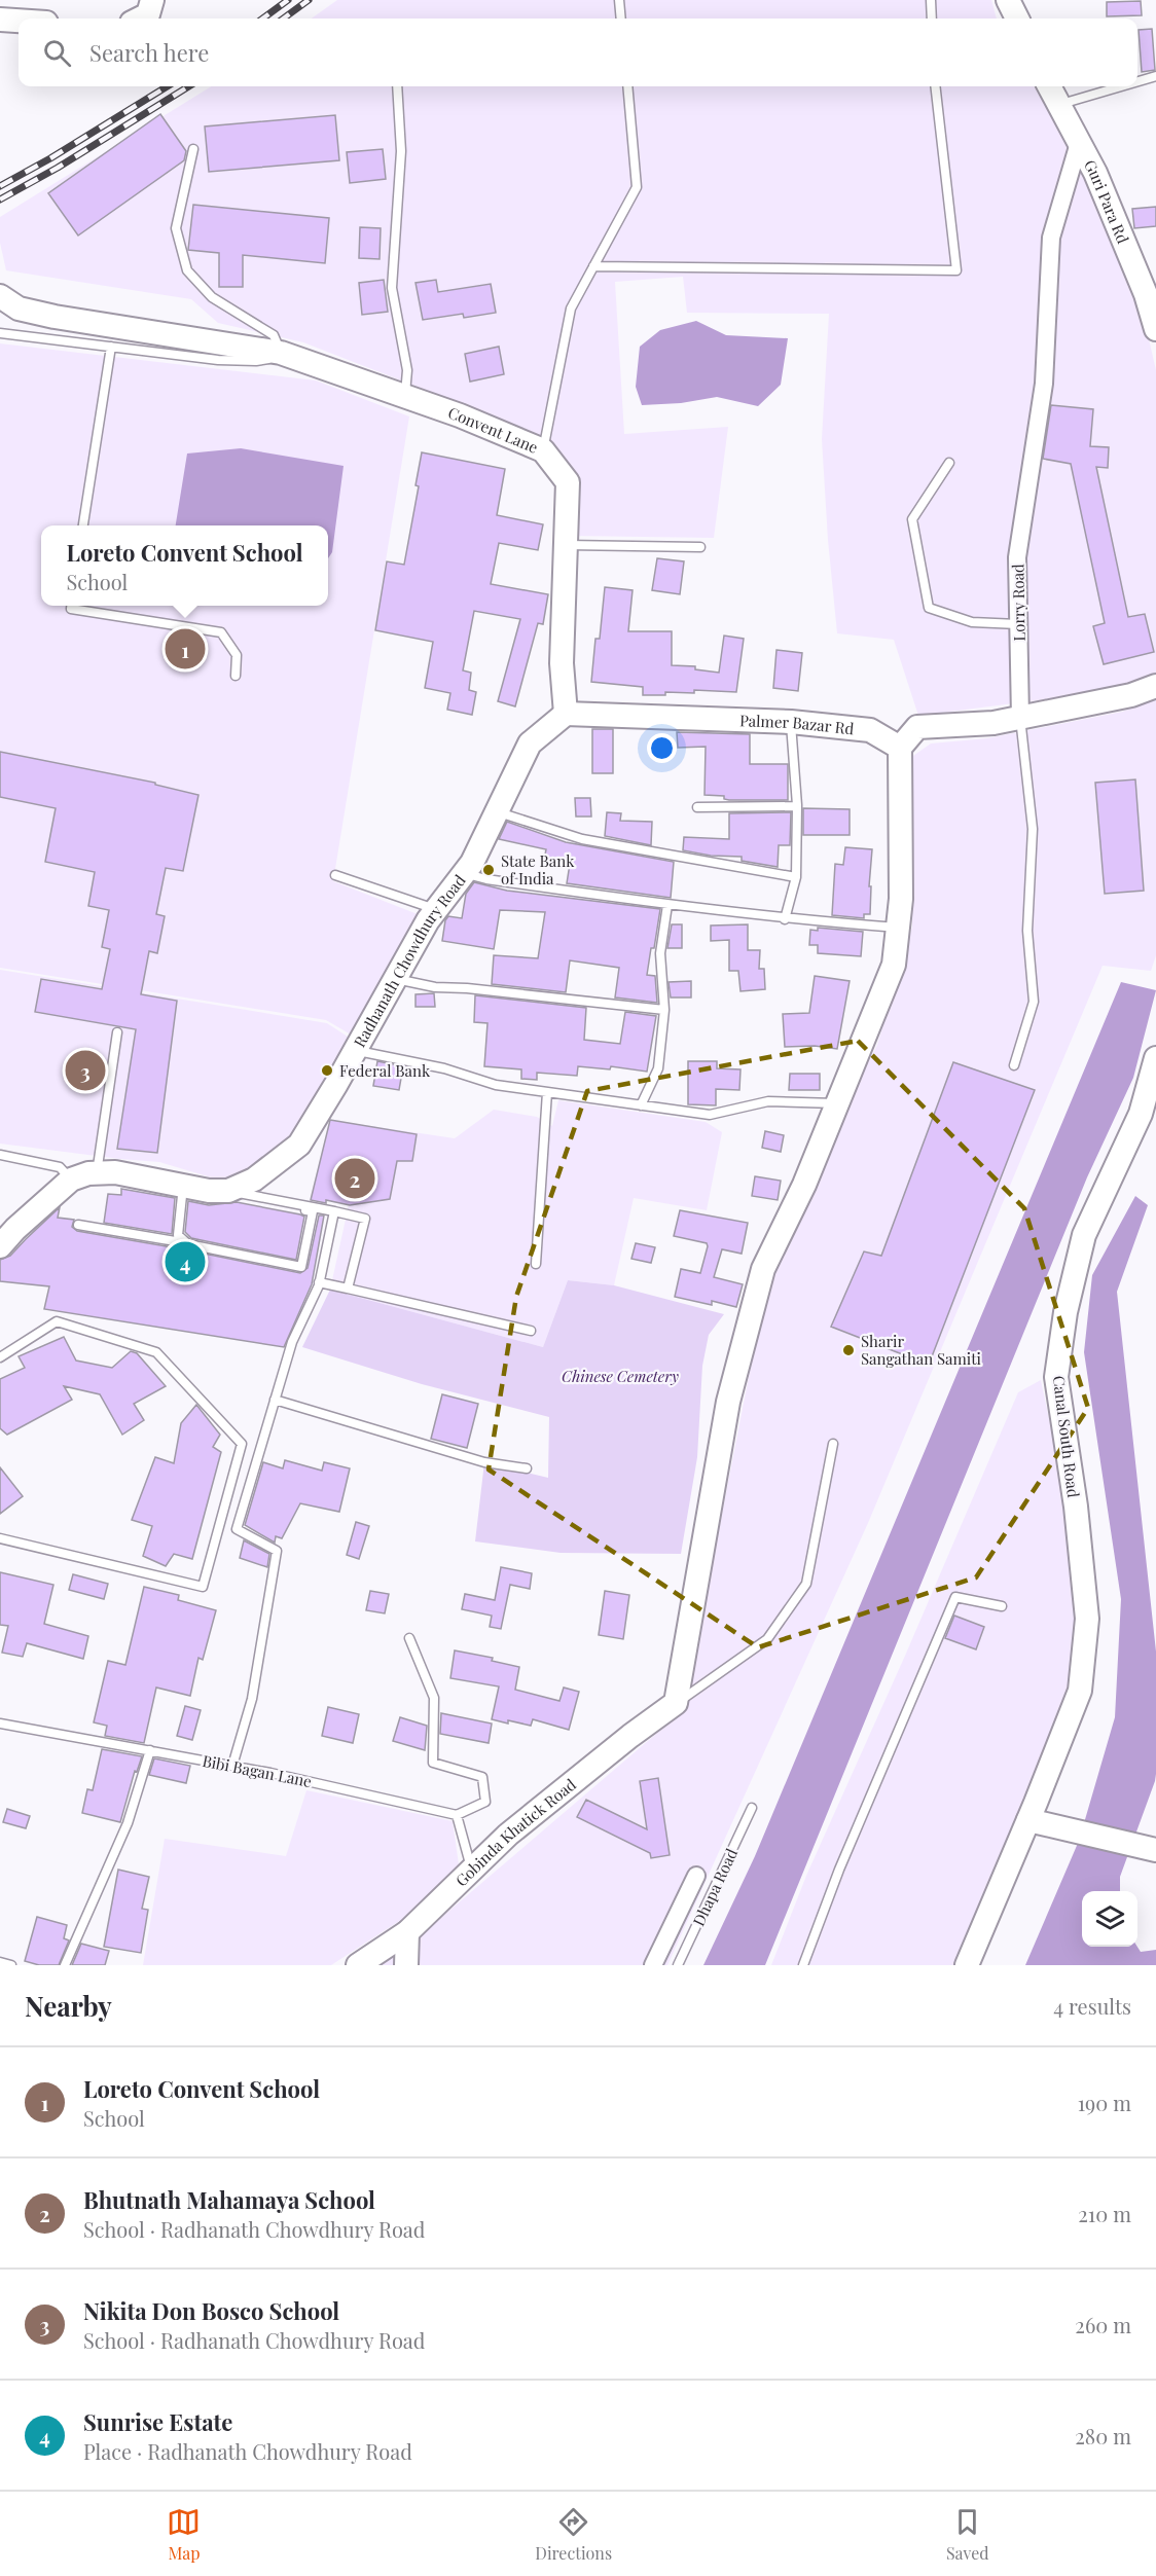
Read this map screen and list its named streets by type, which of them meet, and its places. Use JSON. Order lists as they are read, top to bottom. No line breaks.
{"streets":{"street":["Guri Para Rd","Convent Lane","Lorry Road","Palmer Bazar Rd","Radhanath Chowdhury Road","Canal South Road","Gobinda Khatick Road"],"lane":["Bibi Bagan Lane","Dhapa Road"]},"crossings":[["Guri Para Rd","Lorry Road"],["Convent Lane","Palmer Bazar Rd"],["Convent Lane","Radhanath Chowdhury Road"],["Palmer Bazar Rd","Radhanath Chowdhury Road"]],"parks":["Chinese Cemetery"],"places":["State Bank of India","Federal Bank","Sharir Sangathan Samiti"],"page":{"search":"Search here","popup":["Loreto Convent School","School"],"pins":["1","3","2","4"],"heading":["Nearby","4 results"],"list":[{"mark":"1","name":"Loreto Convent School","note":"School","value":"190 m"},{"mark":"2","name":"Bhutnath Mahamaya School","note":"School · Radhanath Chowdhury Road","value":"210 m"},{"mark":"3","name":"Nikita Don Bosco School","note":"School · Radhanath Chowdhury Road","value":"260 m"},{"mark":"4","name":"Sunrise Estate","note":"Place · Radhanath Chowdhury Road","value":"280 m"}],"nav":["Map","Directions","Saved"]}}
